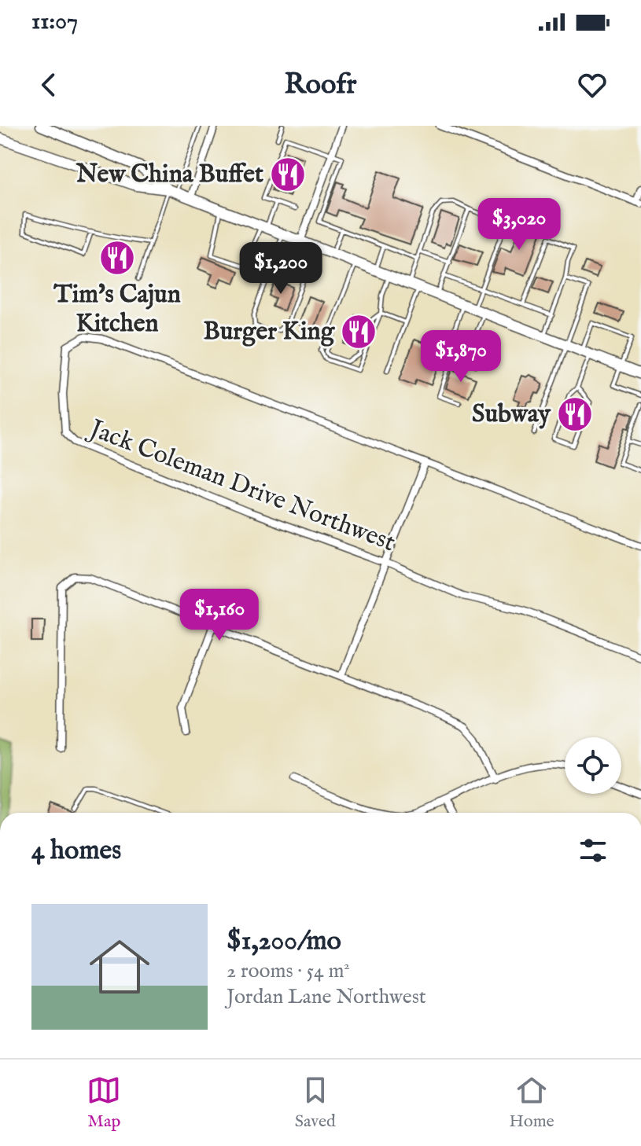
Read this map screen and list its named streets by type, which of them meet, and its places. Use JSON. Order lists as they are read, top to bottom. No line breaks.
{"streets":{"street":["Jack Coleman Drive Northwest"]},"places":{"restaurant":["New China Buffet","Tim's Cajun Kitchen","Burger King","Subway"]},"page":{"status":"11:07","header":"Roofr","price":["$3,020","$1,200","$1,870","$1,160"],"heading":"4 homes","list":[{"name":"$1,200/mo","note":"2 rooms · 54 m² · Jordan Lane Northwest"}],"tabs":["Map","Saved","Home"]}}
